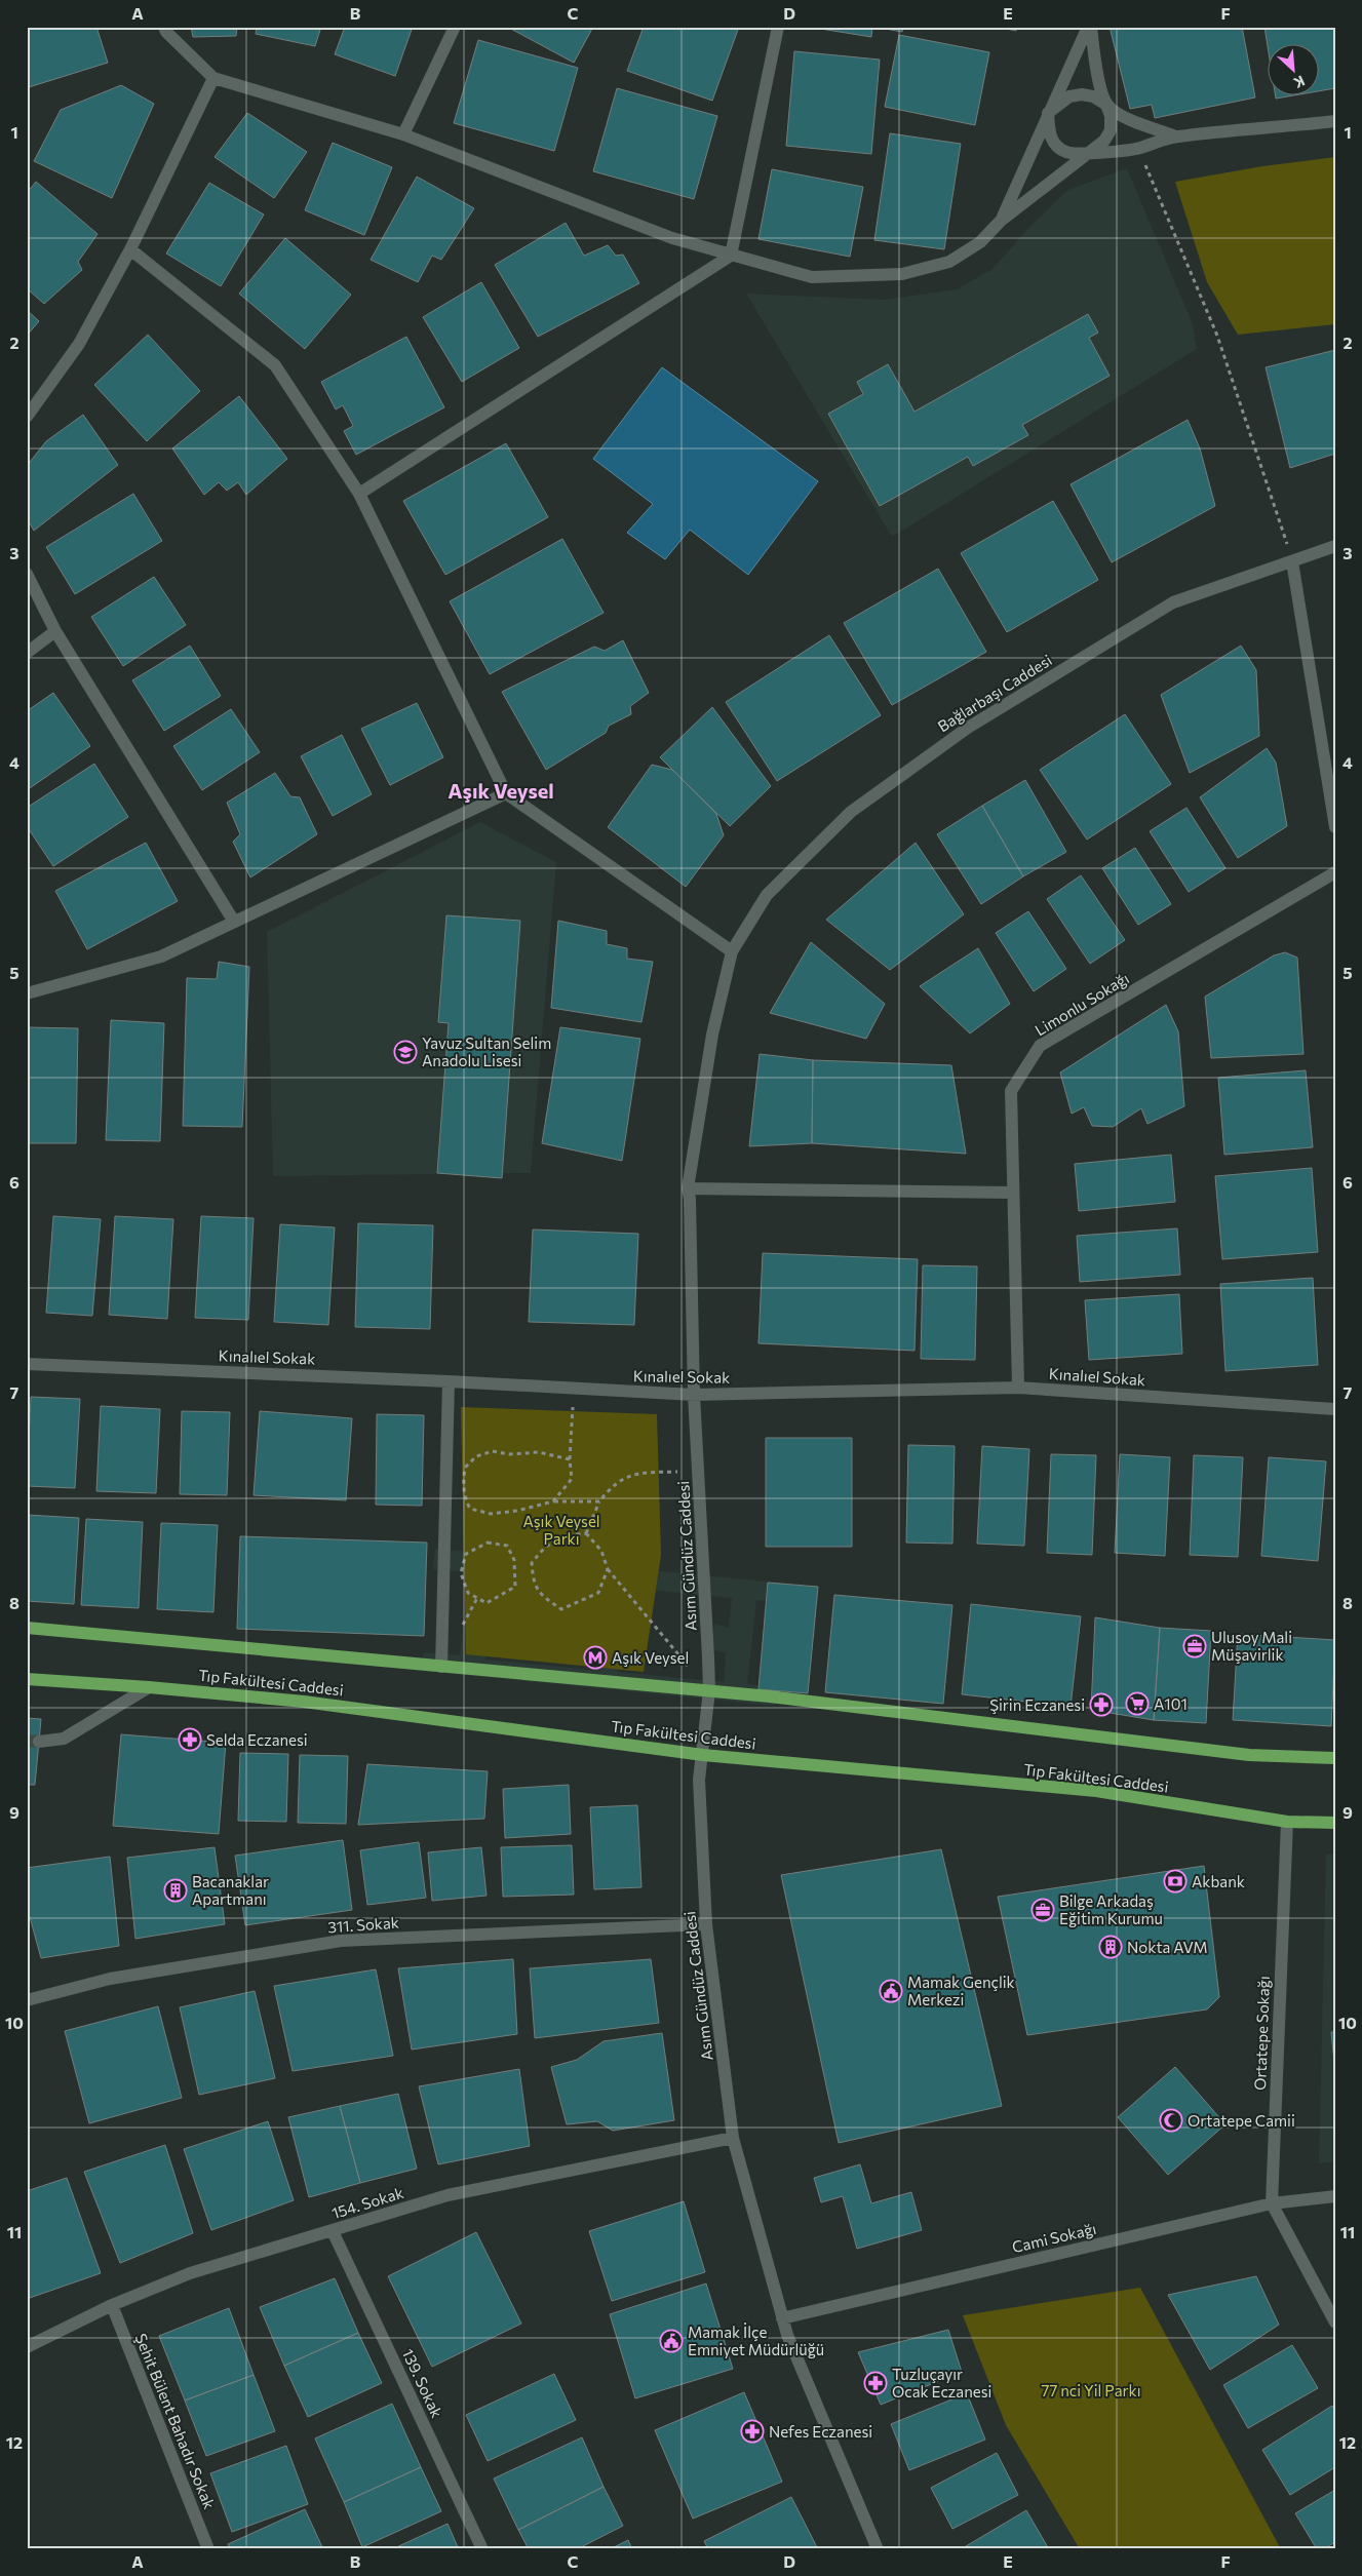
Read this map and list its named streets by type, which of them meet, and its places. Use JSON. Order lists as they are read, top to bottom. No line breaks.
{"streets":{"main road":["Tıp Fakültesi Caddesi"],"street":["Bağlarbaşı Caddesi","Limonlu Sokağı","Kınalıel Sokak","Asım Gündüz Caddesi","311. Sokak","Ortatepe Sokağı","154. Sokak","Cami Sokağı","139. Sokak","Şehit Bülent Bahadır Sokak"]},"crossings":[["Bağlarbaşı Caddesi","Asım Gündüz Caddesi"],["Limonlu Sokağı","Kınalıel Sokak"],["Kınalıel Sokak","Asım Gündüz Caddesi"],["Asım Gündüz Caddesi","Tıp Fakültesi Caddesi"],["Asım Gündüz Caddesi","311. Sokak"],["Asım Gündüz Caddesi","154. Sokak"],["Asım Gündüz Caddesi","Cami Sokağı"],["Tıp Fakültesi Caddesi","Ortatepe Sokağı"],["Ortatepe Sokağı","Cami Sokağı"],["154. Sokak","139. Sokak"],["154. Sokak","Şehit Bülent Bahadır Sokak"]],"districts":["Aşık Veysel"],"parks":["Aşık Veysel Parkı","77 nci Yil Parkı"],"places":{"school or university":["Yavuz Sultan Selim Anadolu Lisesi"],"office":["Ulusoy Mali Müşavirlik","Bilge Arkadaş Eğitim Kurumu"],"metro station":["Aşık Veysel"],"supermarket":["A101"],"pharmacy":["Şirin Eczanesi","Selda Eczanesi","Tuzluçayır Ocak Eczanesi","Nefes Eczanesi"],"bank":["Akbank"],"building":["Bacanaklar Apartmanı","Nokta AVM"],"public building":["Mamak Gençlik Merkezi","Mamak İlçe Emniyet Müdürlüğü"],"mosque":["Ortatepe Camii"]},"north":"bottom right","grid":{"columns":["A","B","C","D","E","F"],"rows":["1","2","3","4","5","6","7","8","9","10","11","12"]}}
